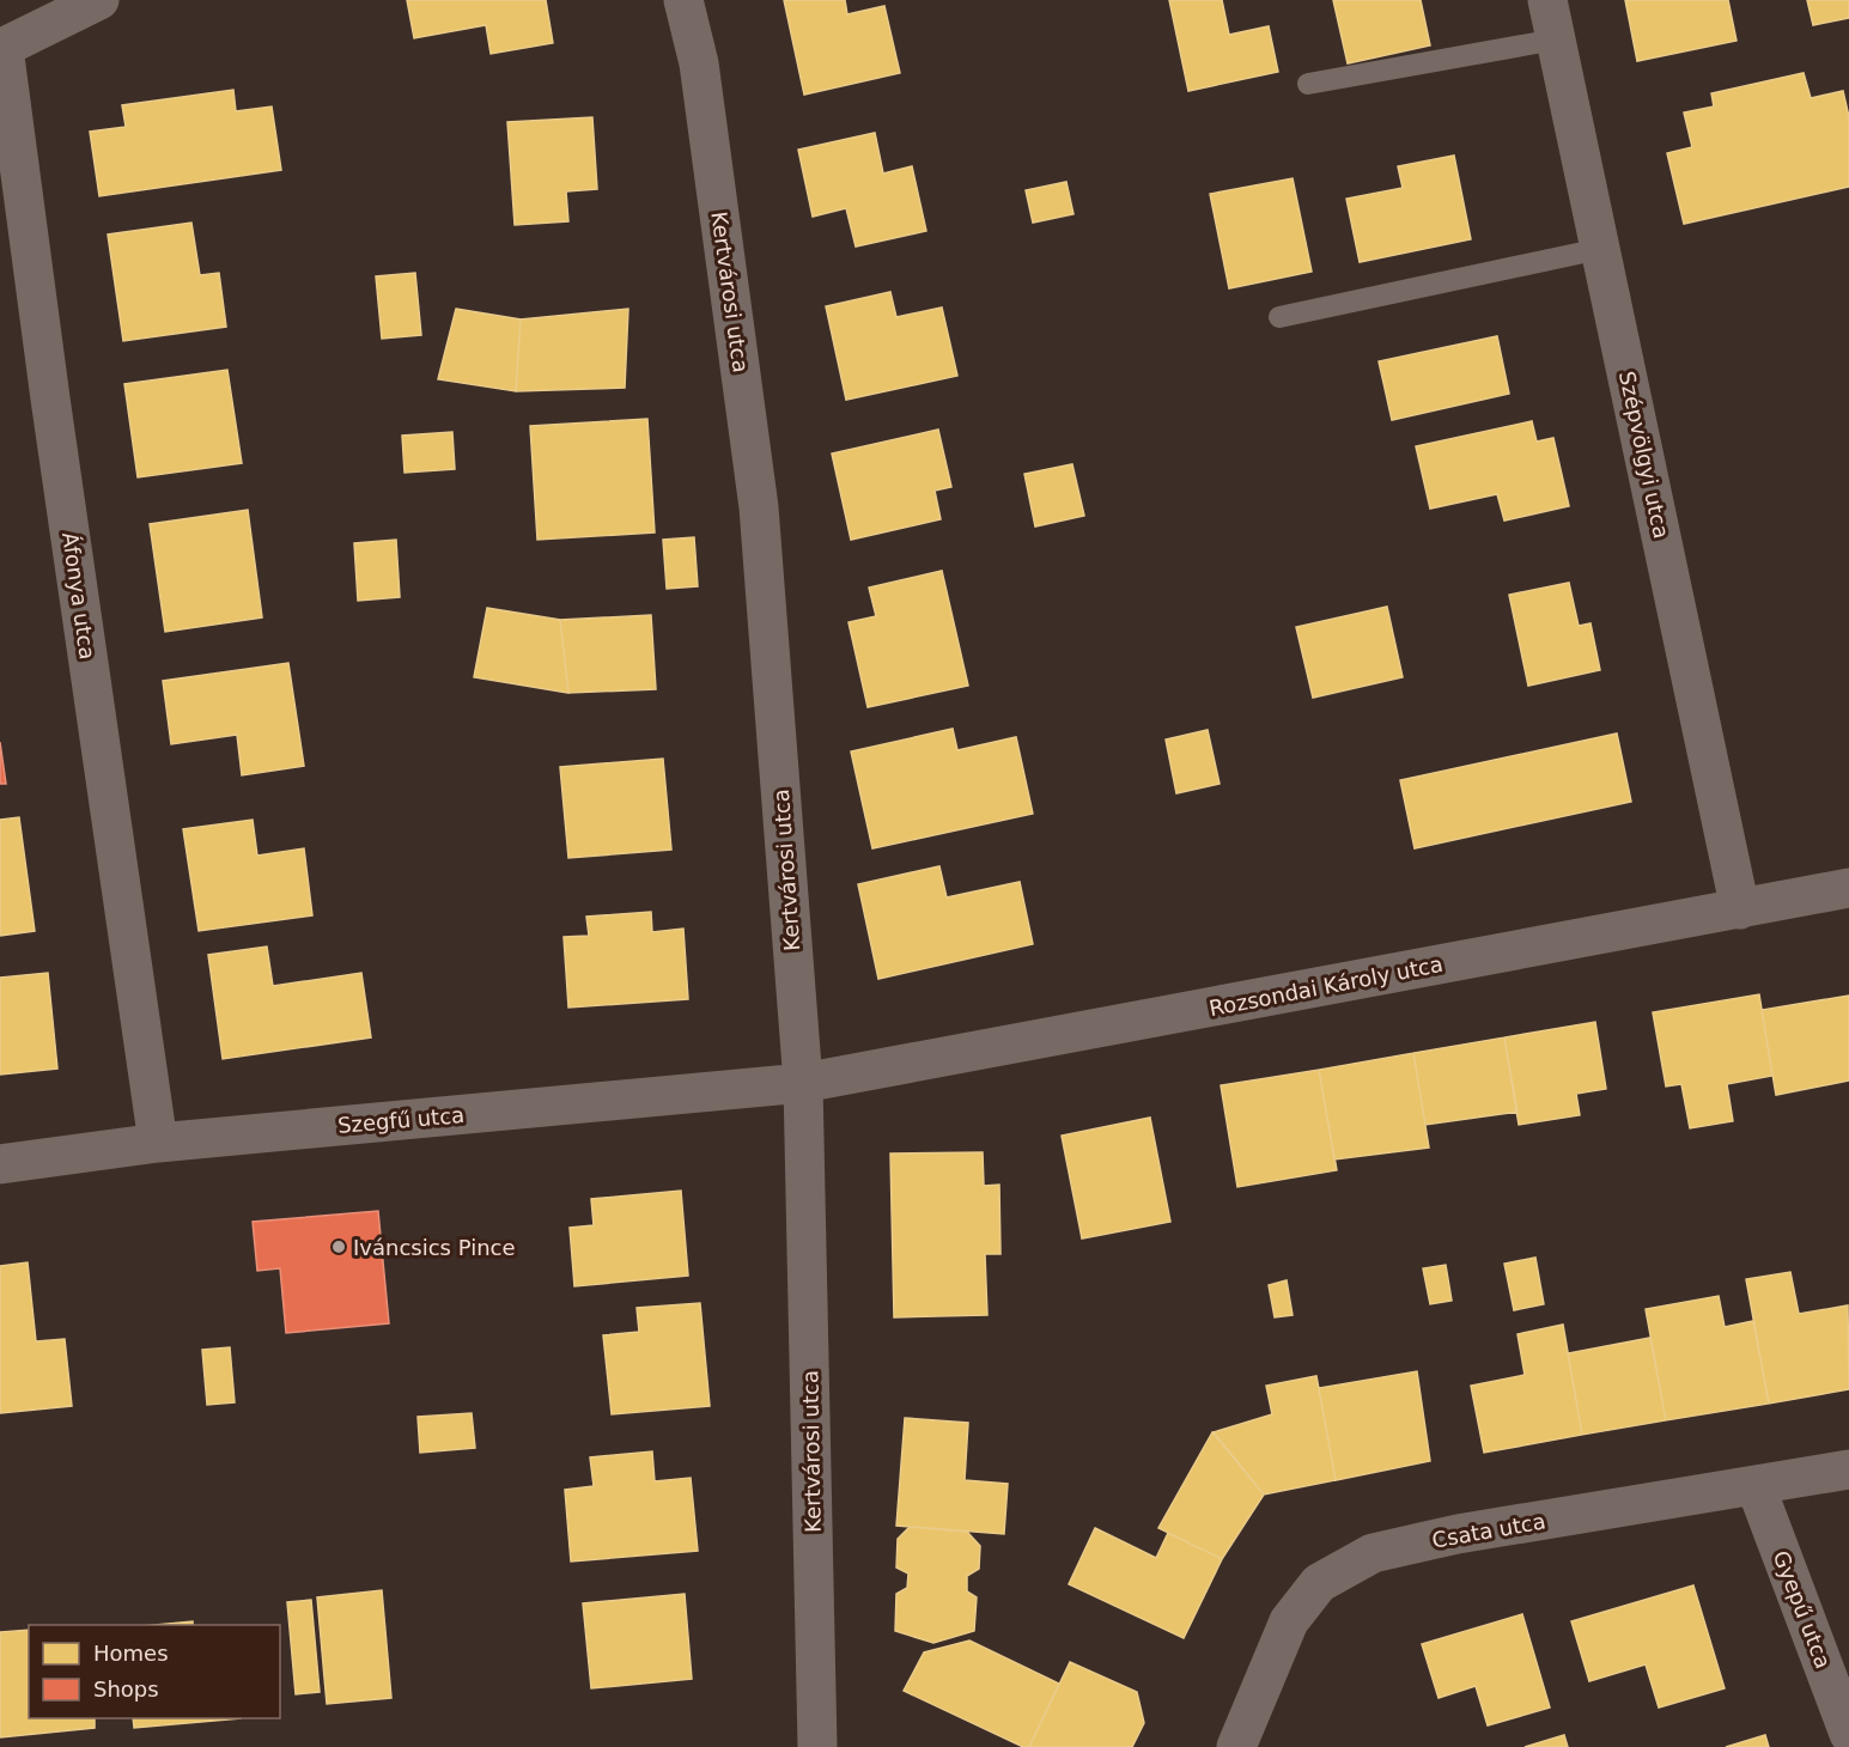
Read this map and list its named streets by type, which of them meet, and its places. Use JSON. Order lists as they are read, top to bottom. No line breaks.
{"streets":{"street":["Kertvárosi utca","Szépvölgyi utca","Áfonya utca","Rozsondai Károly utca","Szegfű utca","Csata utca","Gyepű utca"]},"crossings":[["Kertvárosi utca","Rozsondai Károly utca"],["Kertvárosi utca","Szegfű utca"],["Szépvölgyi utca","Rozsondai Károly utca"],["Áfonya utca","Szegfű utca"],["Rozsondai Károly utca","Szegfű utca"],["Csata utca","Gyepű utca"]],"places":["Iváncsics Pince"],"legend":["Homes","Shops"]}
